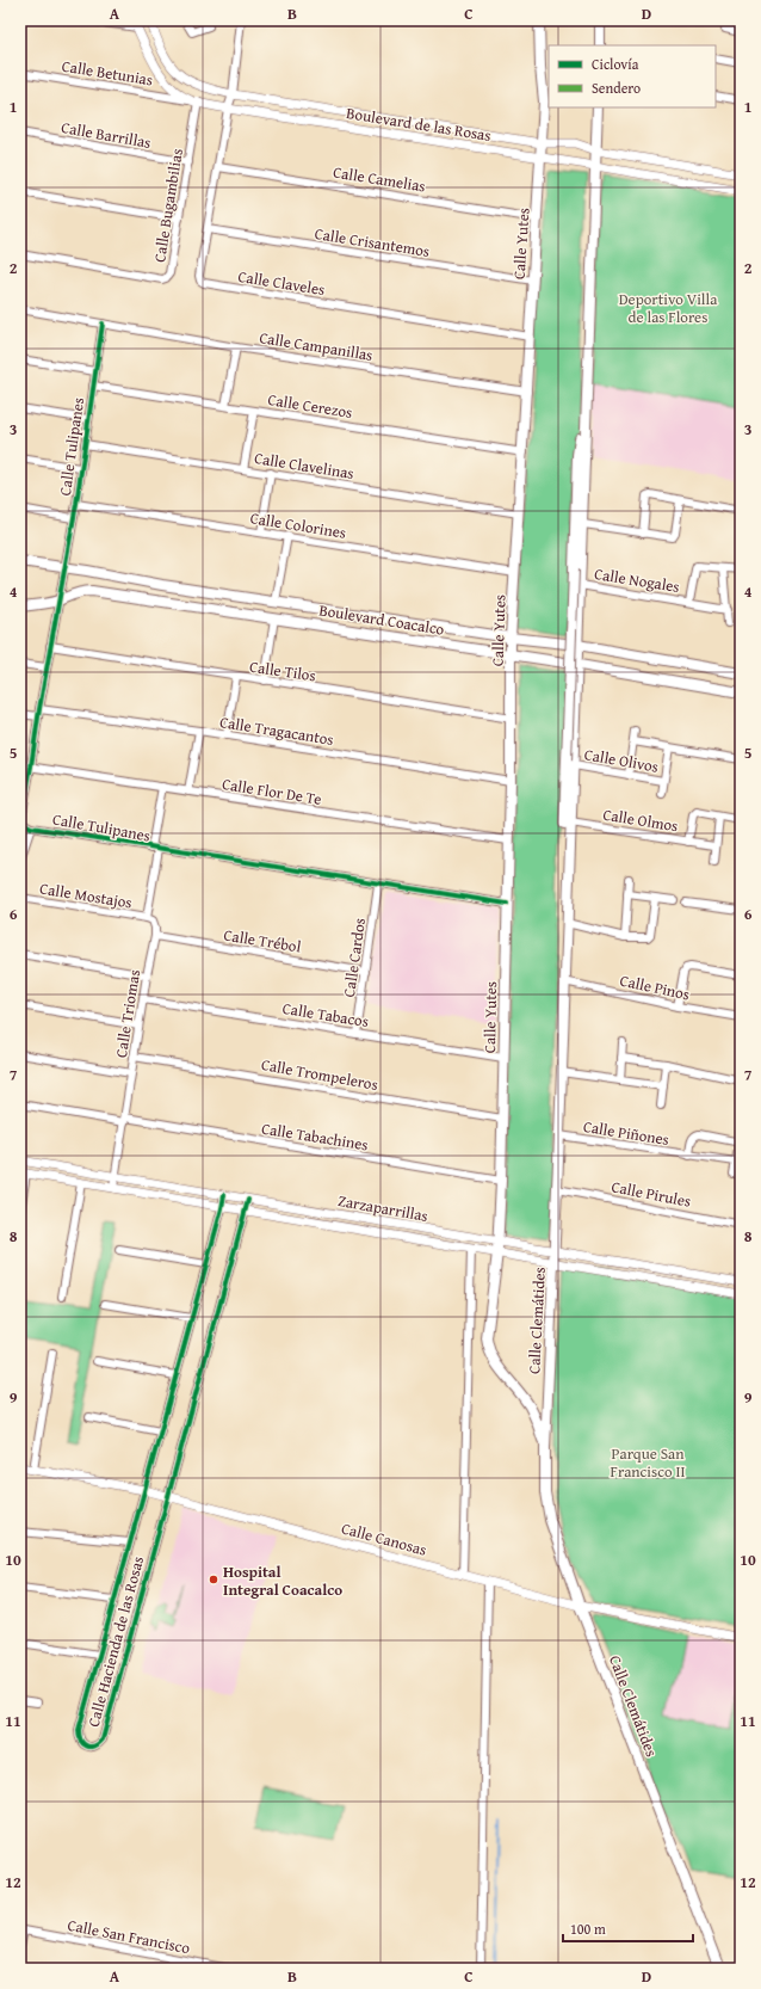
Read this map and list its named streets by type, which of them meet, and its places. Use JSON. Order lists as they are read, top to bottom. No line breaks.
{"streets":{"main road":["Calle Yutes","Boulevard Coacalco","Calle Clemátides"],"street":["Calle Betunias","Boulevard de las Rosas","Calle Barrillas","Calle Camelias","Calle Bugambilias","Calle Crisantemos","Calle Claveles","Calle Campanillas","Calle Cerezos","Calle Tulipanes","Calle Clavelinas","Calle Colorines","Calle Nogales","Calle Tilos","Calle Tragacantos","Calle Olivos","Calle Flor De Te","Calle Olmos","Calle Mostajos","Calle Trébol","Calle Cardos","Calle Pinos","Calle Triomas","Calle Tabacos","Calle Trompeleros","Calle Piñones","Calle Tabachines","Calle Pirules","Zarzaparrillas","Calle Canosas","Calle Hacienda de las Rosas","Calle San Francisco"]},"crossings":[["Calle Betunias","Boulevard de las Rosas"],["Calle Betunias","Calle Bugambilias"],["Boulevard de las Rosas","Calle Bugambilias"],["Boulevard de las Rosas","Calle Yutes"],["Boulevard de las Rosas","Calle Claveles"],["Calle Barrillas","Calle Bugambilias"],["Calle Camelias","Calle Yutes"],["Calle Camelias","Calle Claveles"],["Calle Crisantemos","Calle Yutes"],["Calle Crisantemos","Calle Claveles"],["Calle Yutes","Calle Claveles"],["Calle Yutes","Calle Campanillas"],["Calle Yutes","Calle Cerezos"],["Calle Yutes","Calle Tulipanes"],["Calle Yutes","Calle Clavelinas"],["Calle Yutes","Calle Colorines"],["Calle Yutes","Boulevard Coacalco"],["Calle Yutes","Calle Tilos"],["Calle Yutes","Calle Tragacantos"],["Calle Yutes","Calle Flor De Te"],["Calle Yutes","Calle Tabacos"],["Calle Yutes","Calle Trompeleros"],["Calle Yutes","Calle Tabachines"],["Calle Yutes","Zarzaparrillas"],["Calle Yutes","Calle Clemátides"],["Calle Campanillas","Calle Tulipanes"],["Calle Cerezos","Calle Tulipanes"],["Calle Tulipanes","Calle Clavelinas"],["Calle Tulipanes","Calle Colorines"],["Calle Tulipanes","Boulevard Coacalco"],["Calle Tulipanes","Calle Tilos"],["Calle Tulipanes","Calle Tragacantos"],["Calle Tulipanes","Calle Flor De Te"],["Calle Tulipanes","Calle Cardos"],["Calle Trébol","Calle Cardos"],["Calle Trébol","Calle Triomas"],["Calle Cardos","Calle Tabacos"],["Calle Triomas","Calle Tabacos"],["Calle Triomas","Calle Trompeleros"],["Calle Triomas","Calle Tabachines"],["Calle Triomas","Zarzaparrillas"],["Zarzaparrillas","Calle Clemátides"],["Zarzaparrillas","Calle Hacienda de las Rosas"],["Calle Clemátides","Calle Canosas"],["Calle Canosas","Calle Hacienda de las Rosas"]],"parks":["Deportivo Villa de las Flores","Parque San Francisco II"],"places":["Hospital Integral Coacalco"],"legend":["Ciclovía","Sendero"],"scale_bar":"100 m","grid":{"columns":["A","B","C","D"],"rows":["1","2","3","4","5","6","7","8","9","10","11","12"]}}
